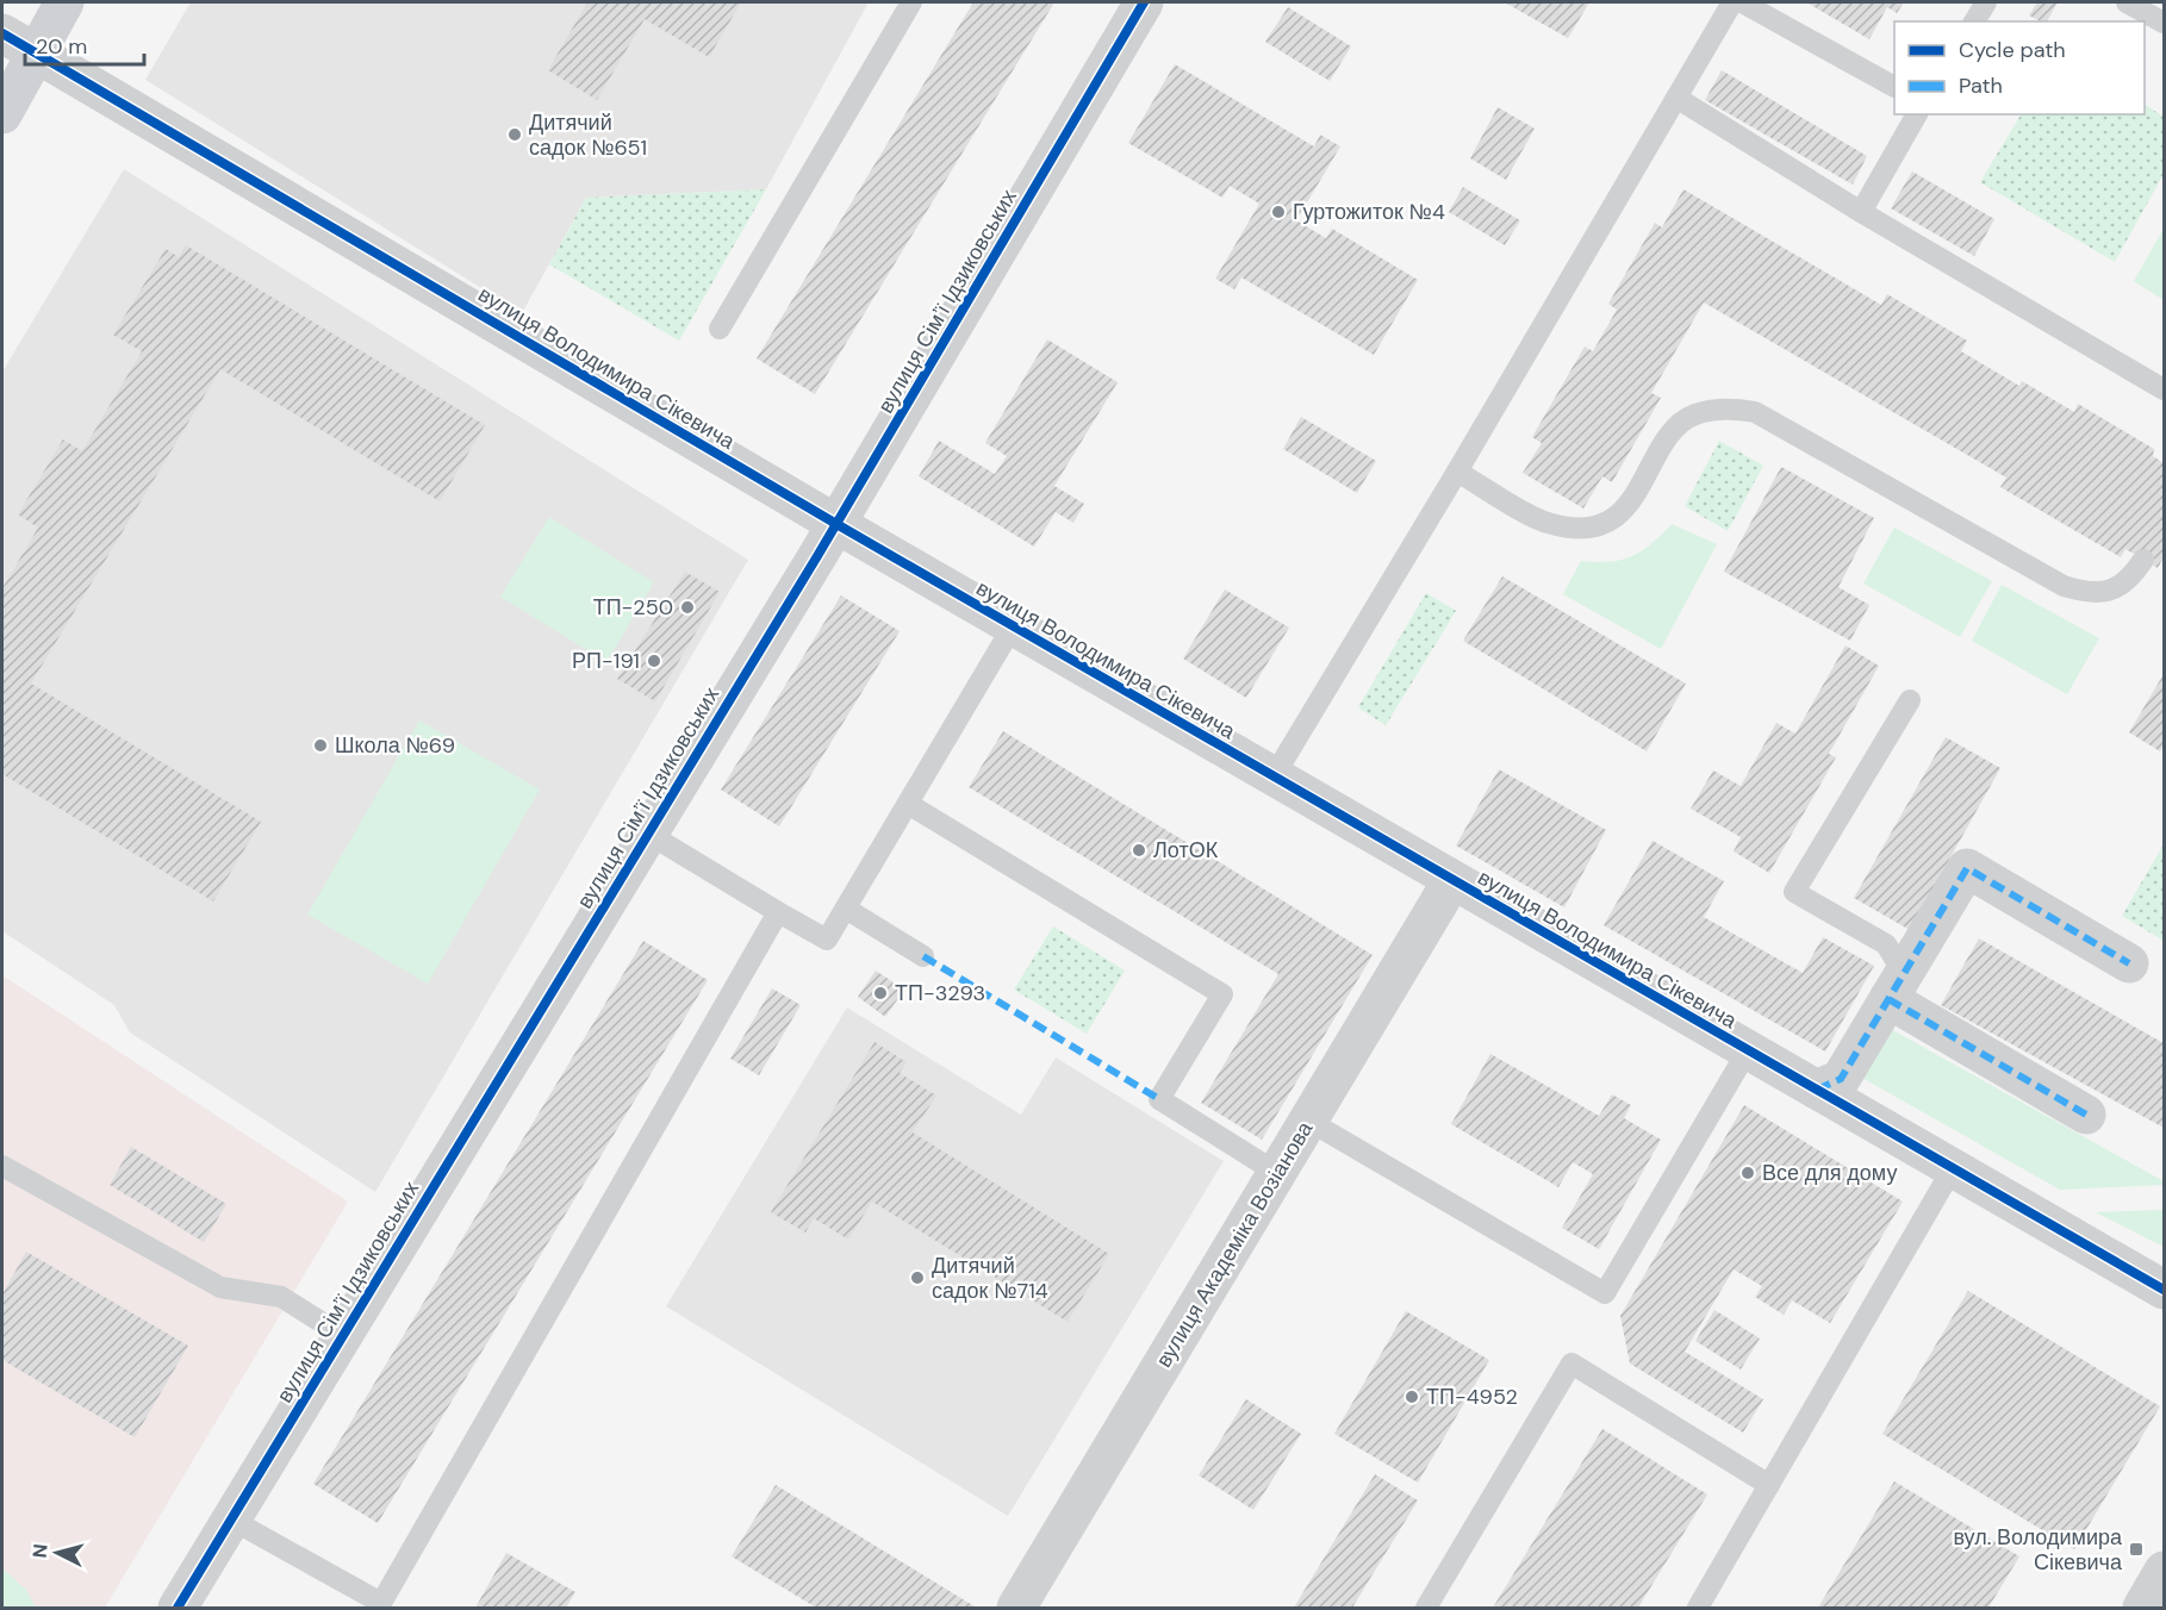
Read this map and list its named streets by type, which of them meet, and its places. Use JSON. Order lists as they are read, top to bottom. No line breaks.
{"streets":{"street":["вулиця Сімʼї Ідзиковських","вулиця Володимира Сікевича","вулиця Академіка Возіанова"]},"crossings":[["вулиця Сімʼї Ідзиковських","вулиця Володимира Сікевича"],["вулиця Володимира Сікевича","вулиця Академіка Возіанова"]],"places":{"other":["Дитячий садок №651","Гуртожиток №4","ТП-250","РП-191","Школа №69","ЛотОК","ТП-3293","Все для дому","Дитячий садок №714","ТП-4952"],"transit":["вул. Володимира Сікевича"]},"legend":["Cycle path","Path"],"scale_bar":"20 m","north":"left"}
